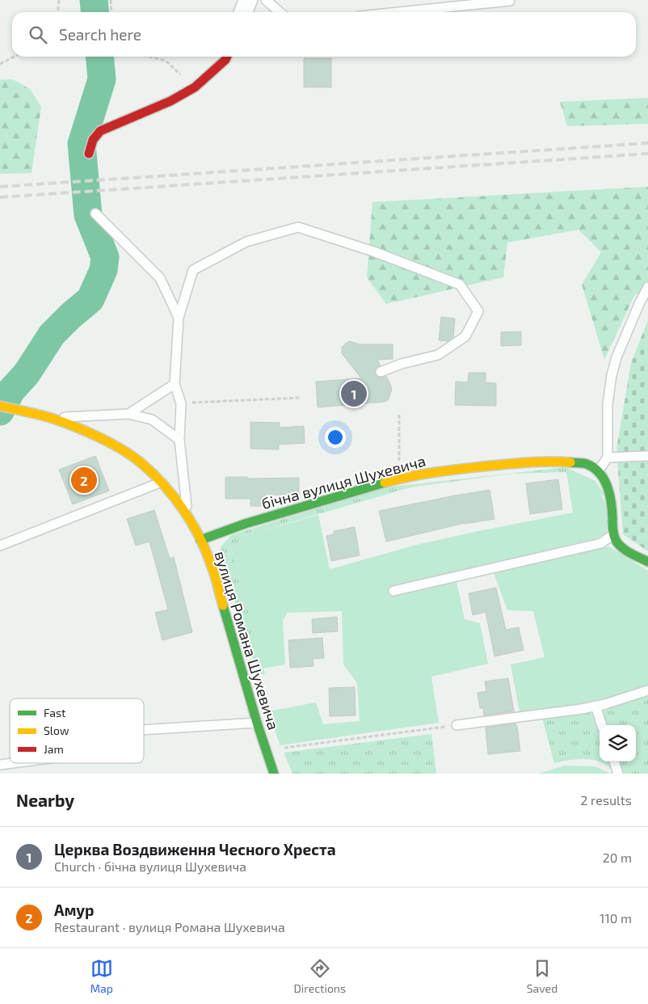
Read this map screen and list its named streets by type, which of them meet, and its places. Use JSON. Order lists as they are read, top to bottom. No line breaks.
{"streets":{"street":["бічна вулиця Шухевича","вулиця Романа Шухевича"]},"crossings":[["бічна вулиця Шухевича","вулиця Романа Шухевича"]],"legend":["Fast","Slow","Jam"],"page":{"search":"Search here","pins":["1","2"],"heading":["Nearby","2 results"],"list":[{"mark":"1","name":"Церква Воздвиження Чесного Хреста","note":"Church · бічна вулиця Шухевича","value":"20 m"},{"mark":"2","name":"Амур","note":"Restaurant · вулиця Романа Шухевича","value":"110 m"}],"nav":["Map","Directions","Saved"]}}
